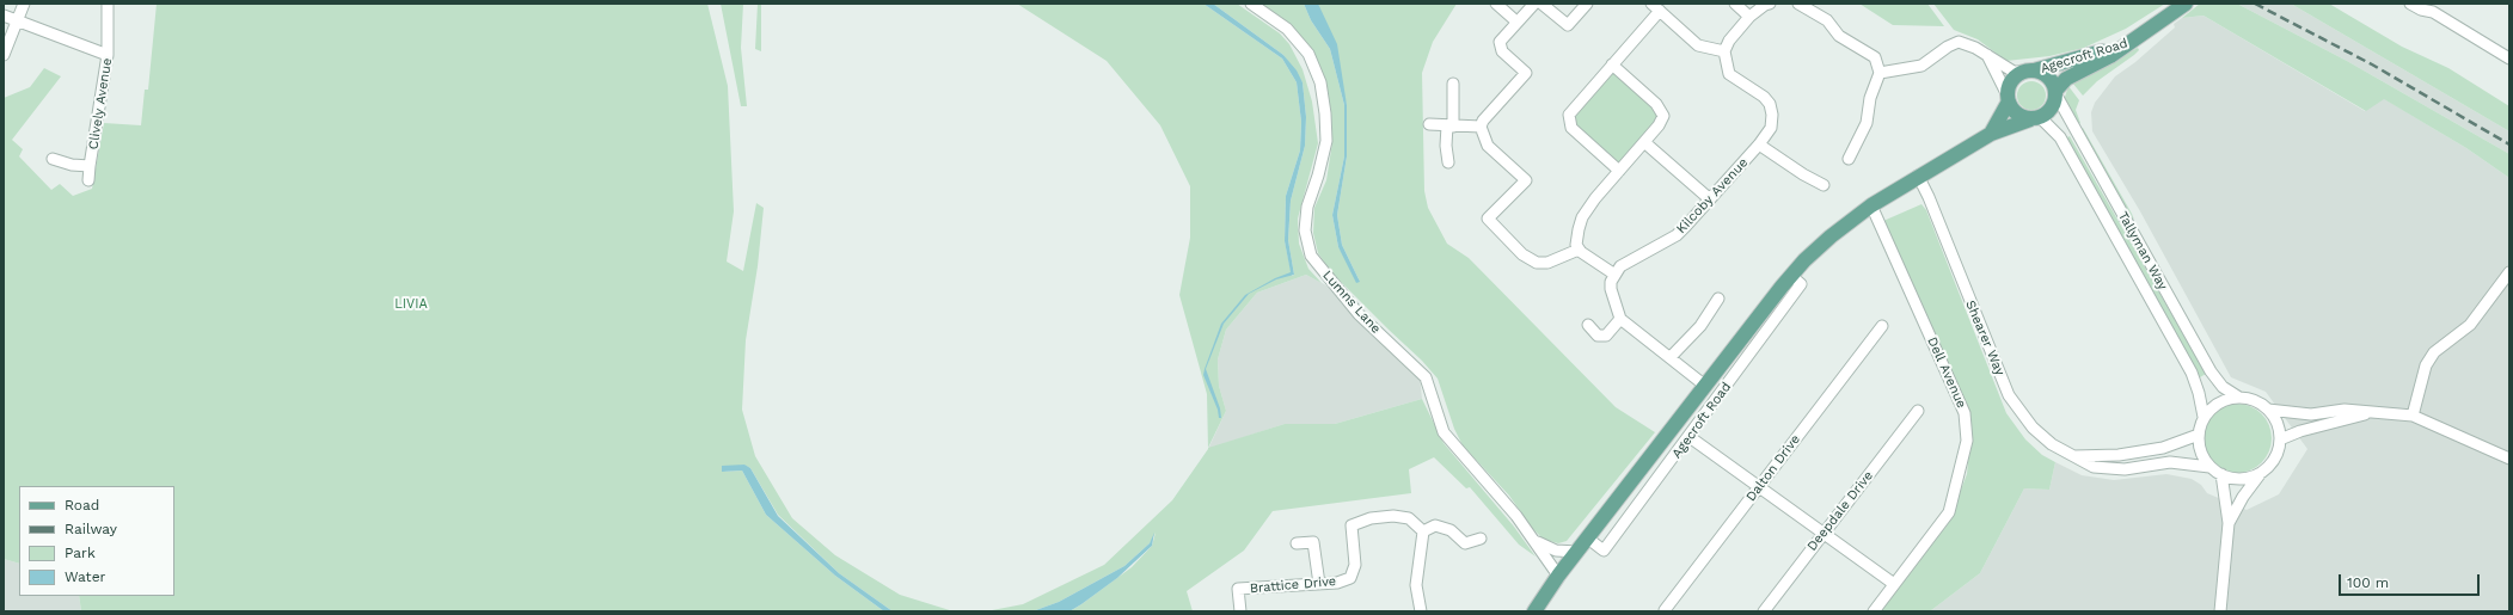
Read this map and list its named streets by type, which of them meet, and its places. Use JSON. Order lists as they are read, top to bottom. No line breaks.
{"streets":{"main road":["Agecroft Road"],"street":["Clively Avenue","Kilcoby Avenue","Tallyman Way","Lumns Lane","Shearer Way","Dell Avenue","Dalton Drive","Deepdale Drive","Brattice Drive"]},"crossings":[["Agecroft Road","Tallyman Way"],["Agecroft Road","Lumns Lane"],["Agecroft Road","Shearer Way"],["Agecroft Road","Dell Avenue"],["Tallyman Way","Shearer Way"]],"parks":["LIVIA"],"legend":["Road","Railway","Park","Water"],"scale_bar":"100 m"}
